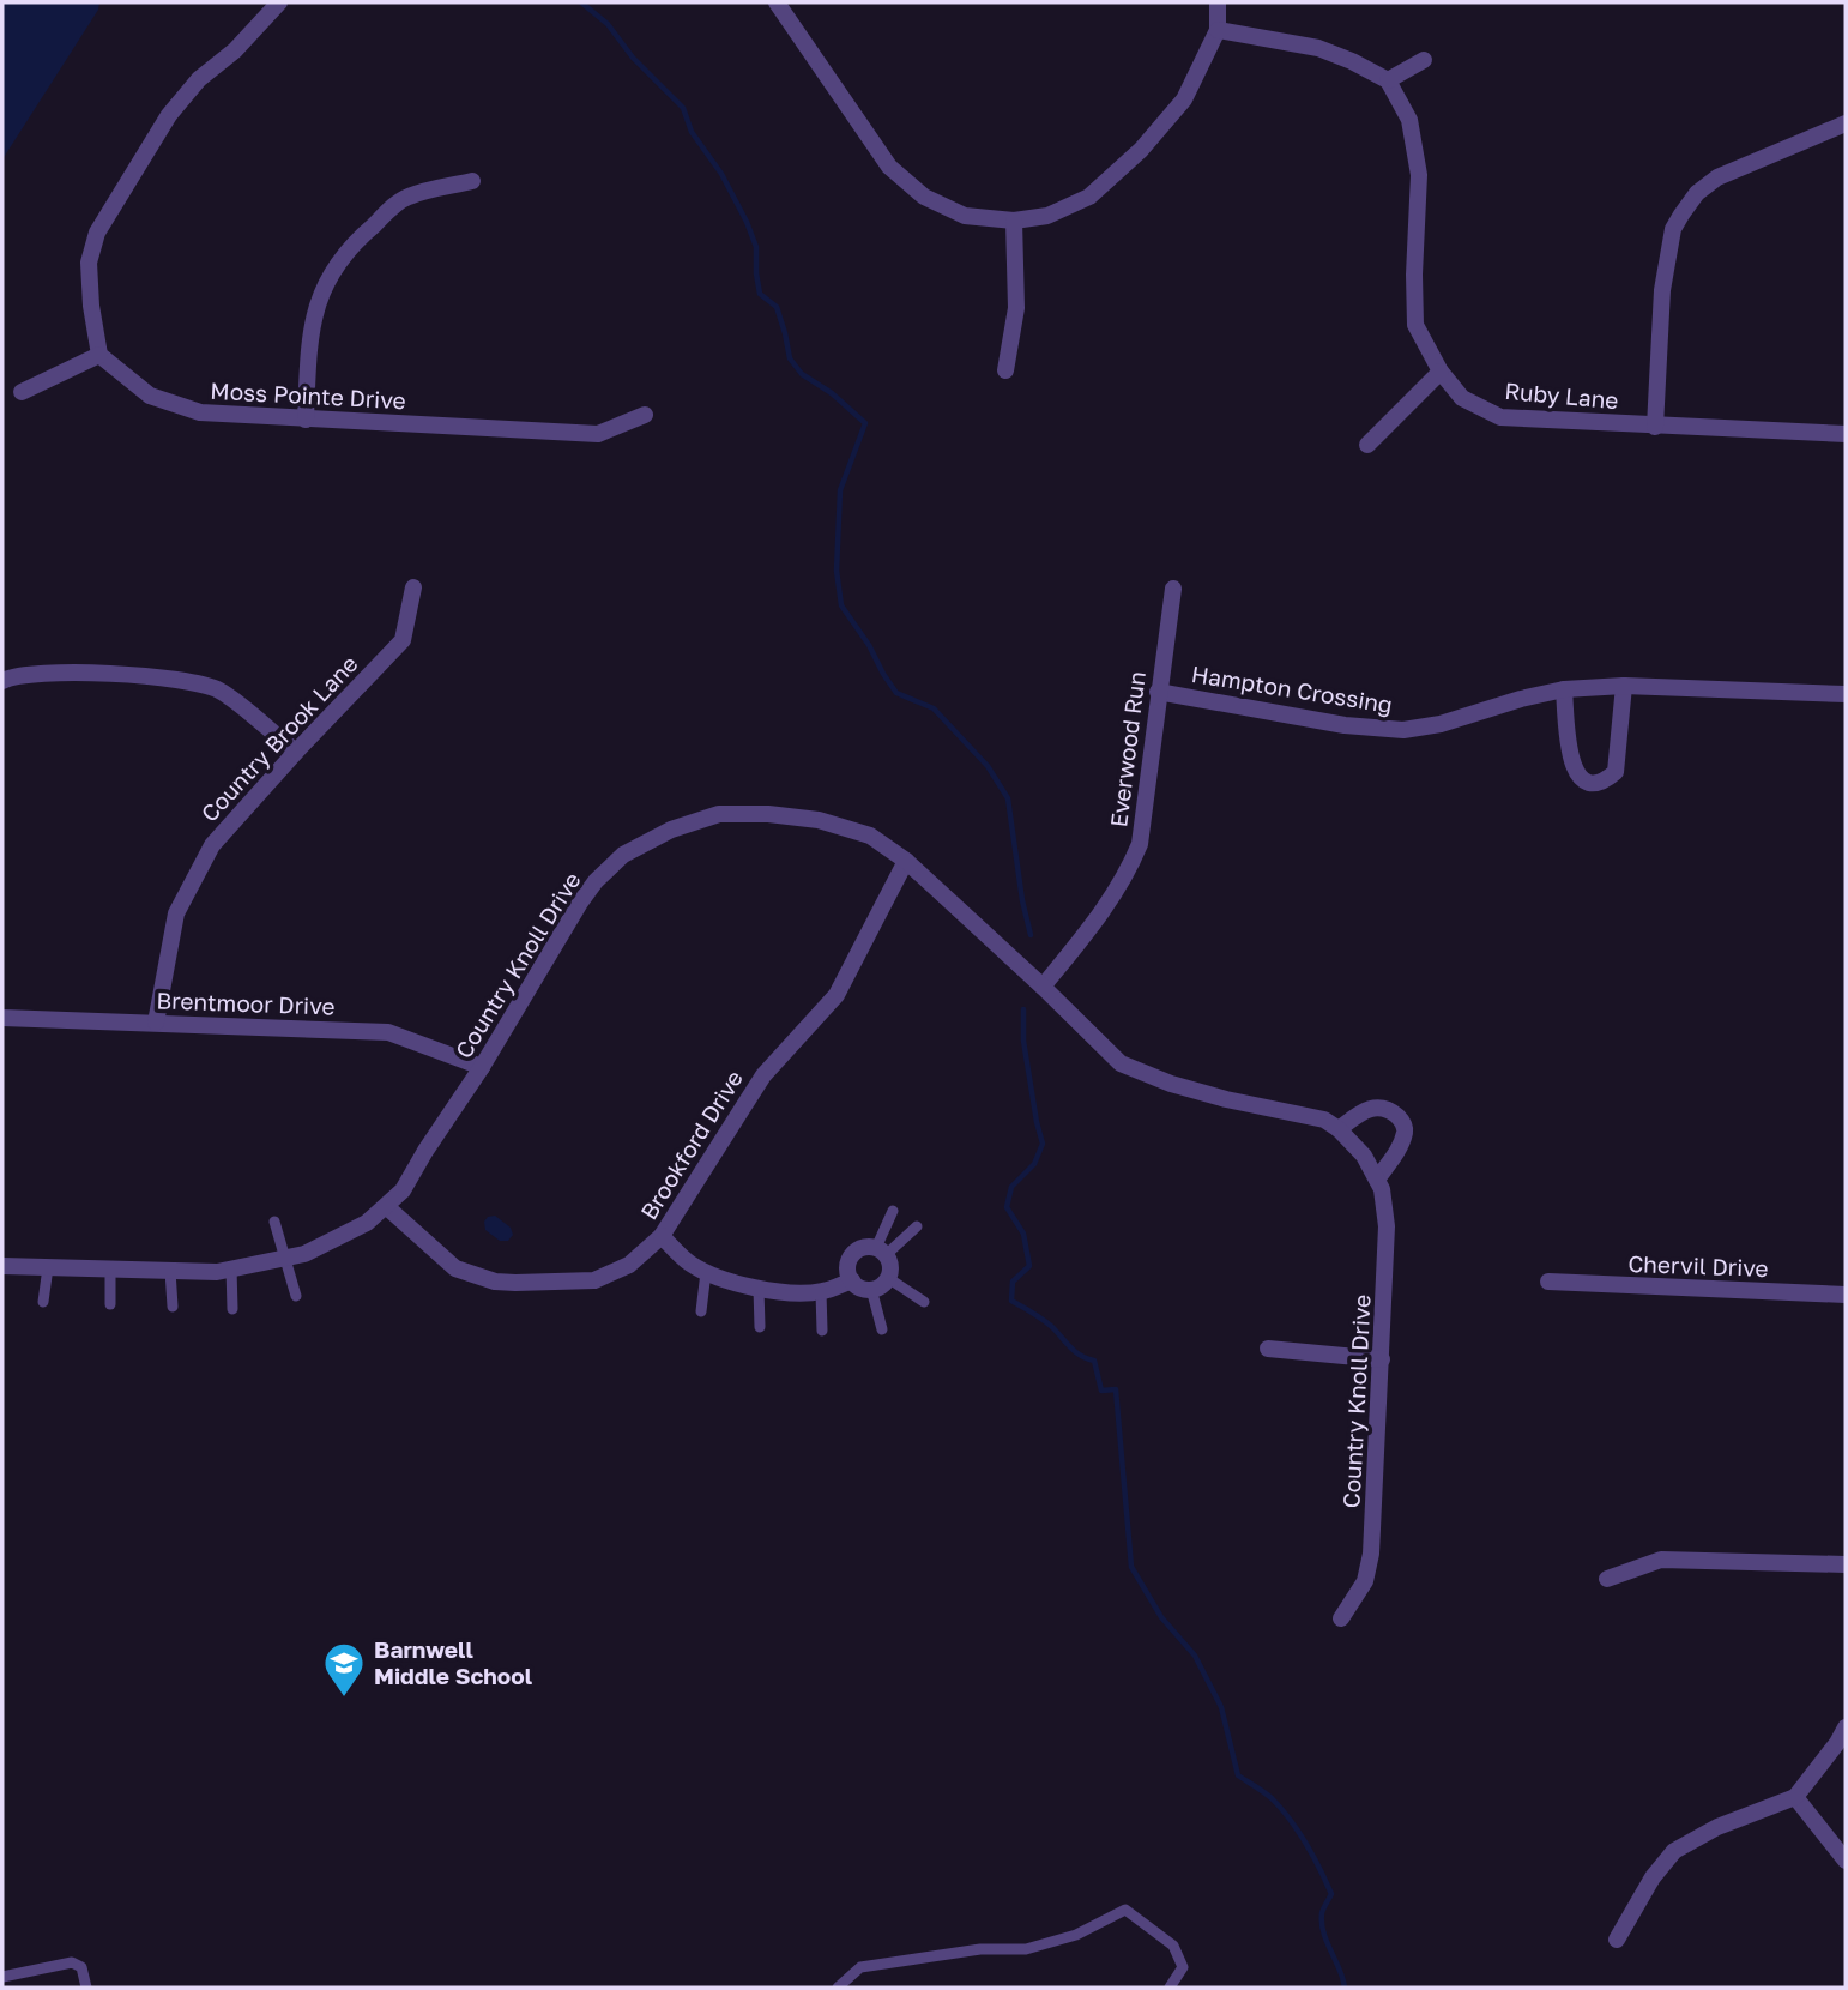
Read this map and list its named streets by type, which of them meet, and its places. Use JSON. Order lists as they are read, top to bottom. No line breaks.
{"streets":{"street":["Moss Pointe Drive","Ruby Lane","Hampton Crossing","Country Brook Lane","Everwood Run","Country Knoll Drive","Brentmoor Drive","Brookford Drive","Chervil Drive"]},"crossings":[["Hampton Crossing","Everwood Run"],["Country Brook Lane","Brentmoor Drive"],["Everwood Run","Country Knoll Drive"],["Country Knoll Drive","Brentmoor Drive"],["Country Knoll Drive","Brookford Drive"]],"places":{"school or university":["Barnwell Middle School"]}}
